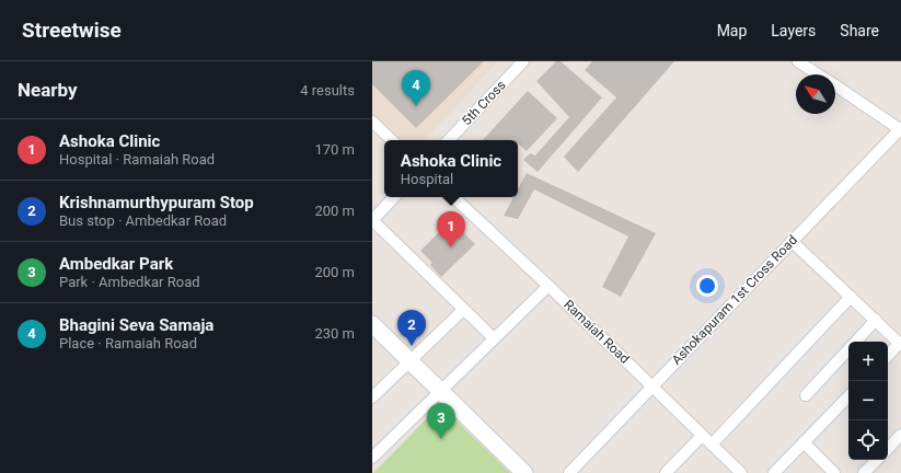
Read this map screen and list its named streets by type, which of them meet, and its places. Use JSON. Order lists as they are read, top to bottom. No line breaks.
{"streets":{"street":["5th Cross","Ashokapuram 1st Cross Road","Ramaiah Road"]},"crossings":[["Ashokapuram 1st Cross Road","Ramaiah Road"]],"north":"top left","page":{"header":"Streetwise","nav":["Map","Layers","Share"],"heading":["Nearby","4 results"],"pins":["4","1","2","3"],"list":[{"mark":"1","name":"Ashoka Clinic","note":"Hospital · Ramaiah Road","value":"170 m"},{"mark":"2","name":"Krishnamurthypuram Stop","note":"Bus stop · Ambedkar Road","value":"200 m"},{"mark":"3","name":"Ambedkar Park","note":"Park · Ambedkar Road","value":"200 m"},{"mark":"4","name":"Bhagini Seva Samaja","note":"Place · Ramaiah Road","value":"230 m"}],"popup":["Ashoka Clinic","Hospital"],"map_buttons":["+","−"]}}
